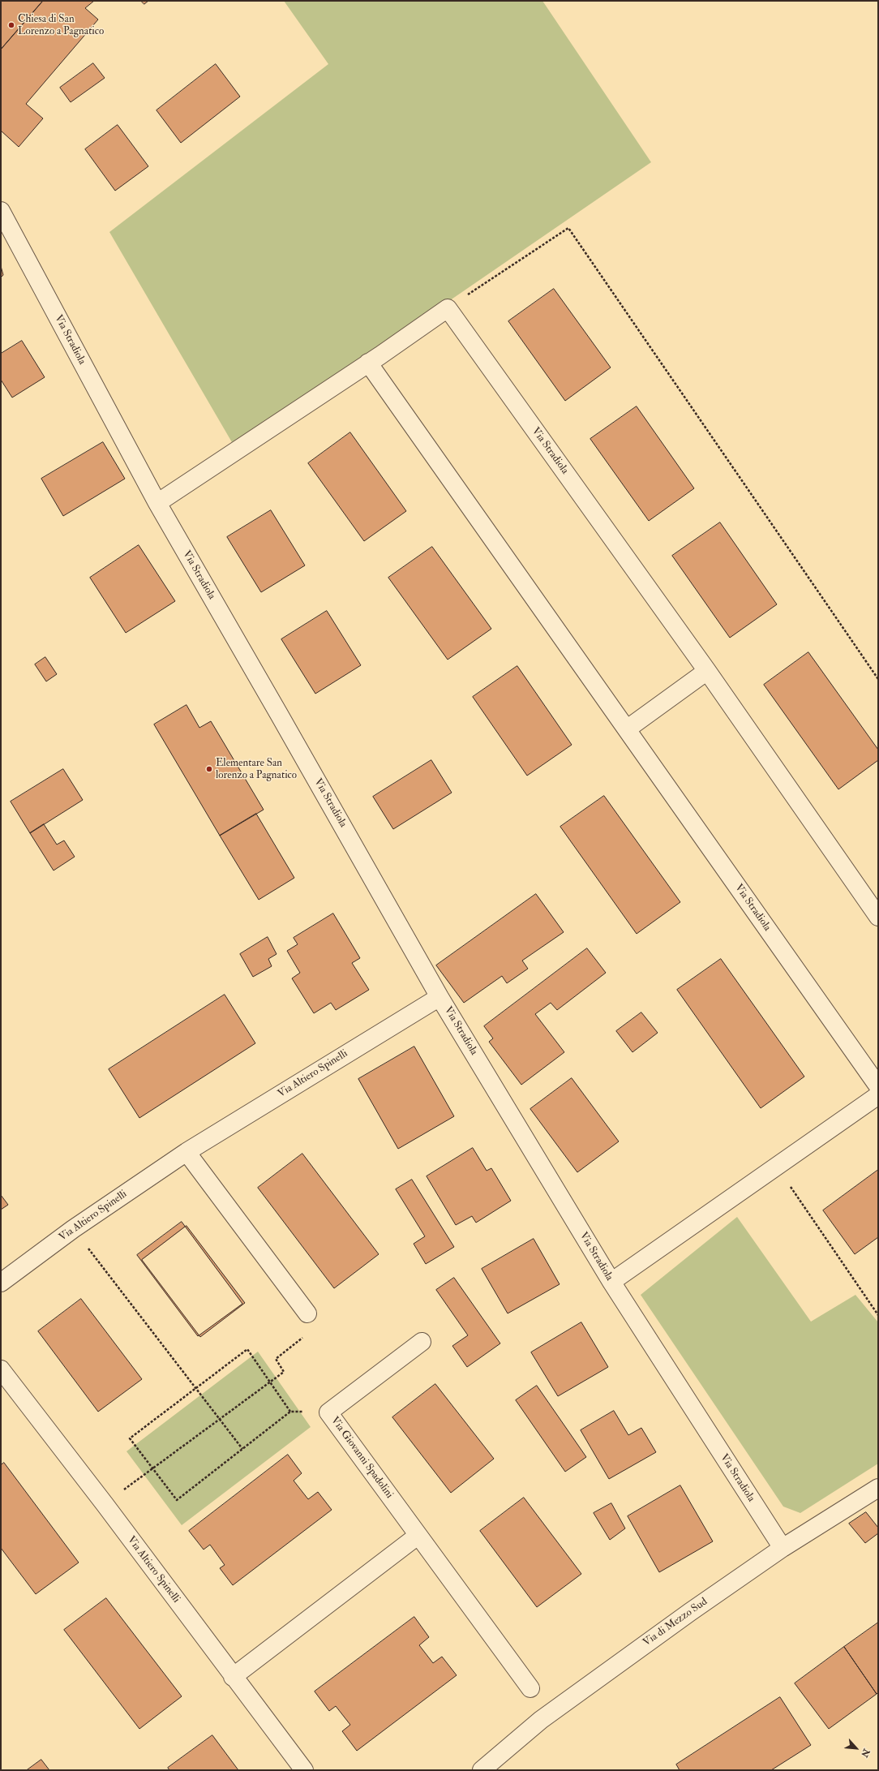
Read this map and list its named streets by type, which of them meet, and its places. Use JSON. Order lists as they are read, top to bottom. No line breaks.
{"streets":{"street":["Via Stradiola","Via Altiero Spinelli","Via Giovanni Spadolini","Via di Mezzo Sud"]},"crossings":[["Via Stradiola","Via Altiero Spinelli"],["Via Stradiola","Via di Mezzo Sud"]],"places":["Chiesa di San Lorenzo a Pagnatico","Elementare San lorenzo a Pagnatico"],"north":"bottom right"}
